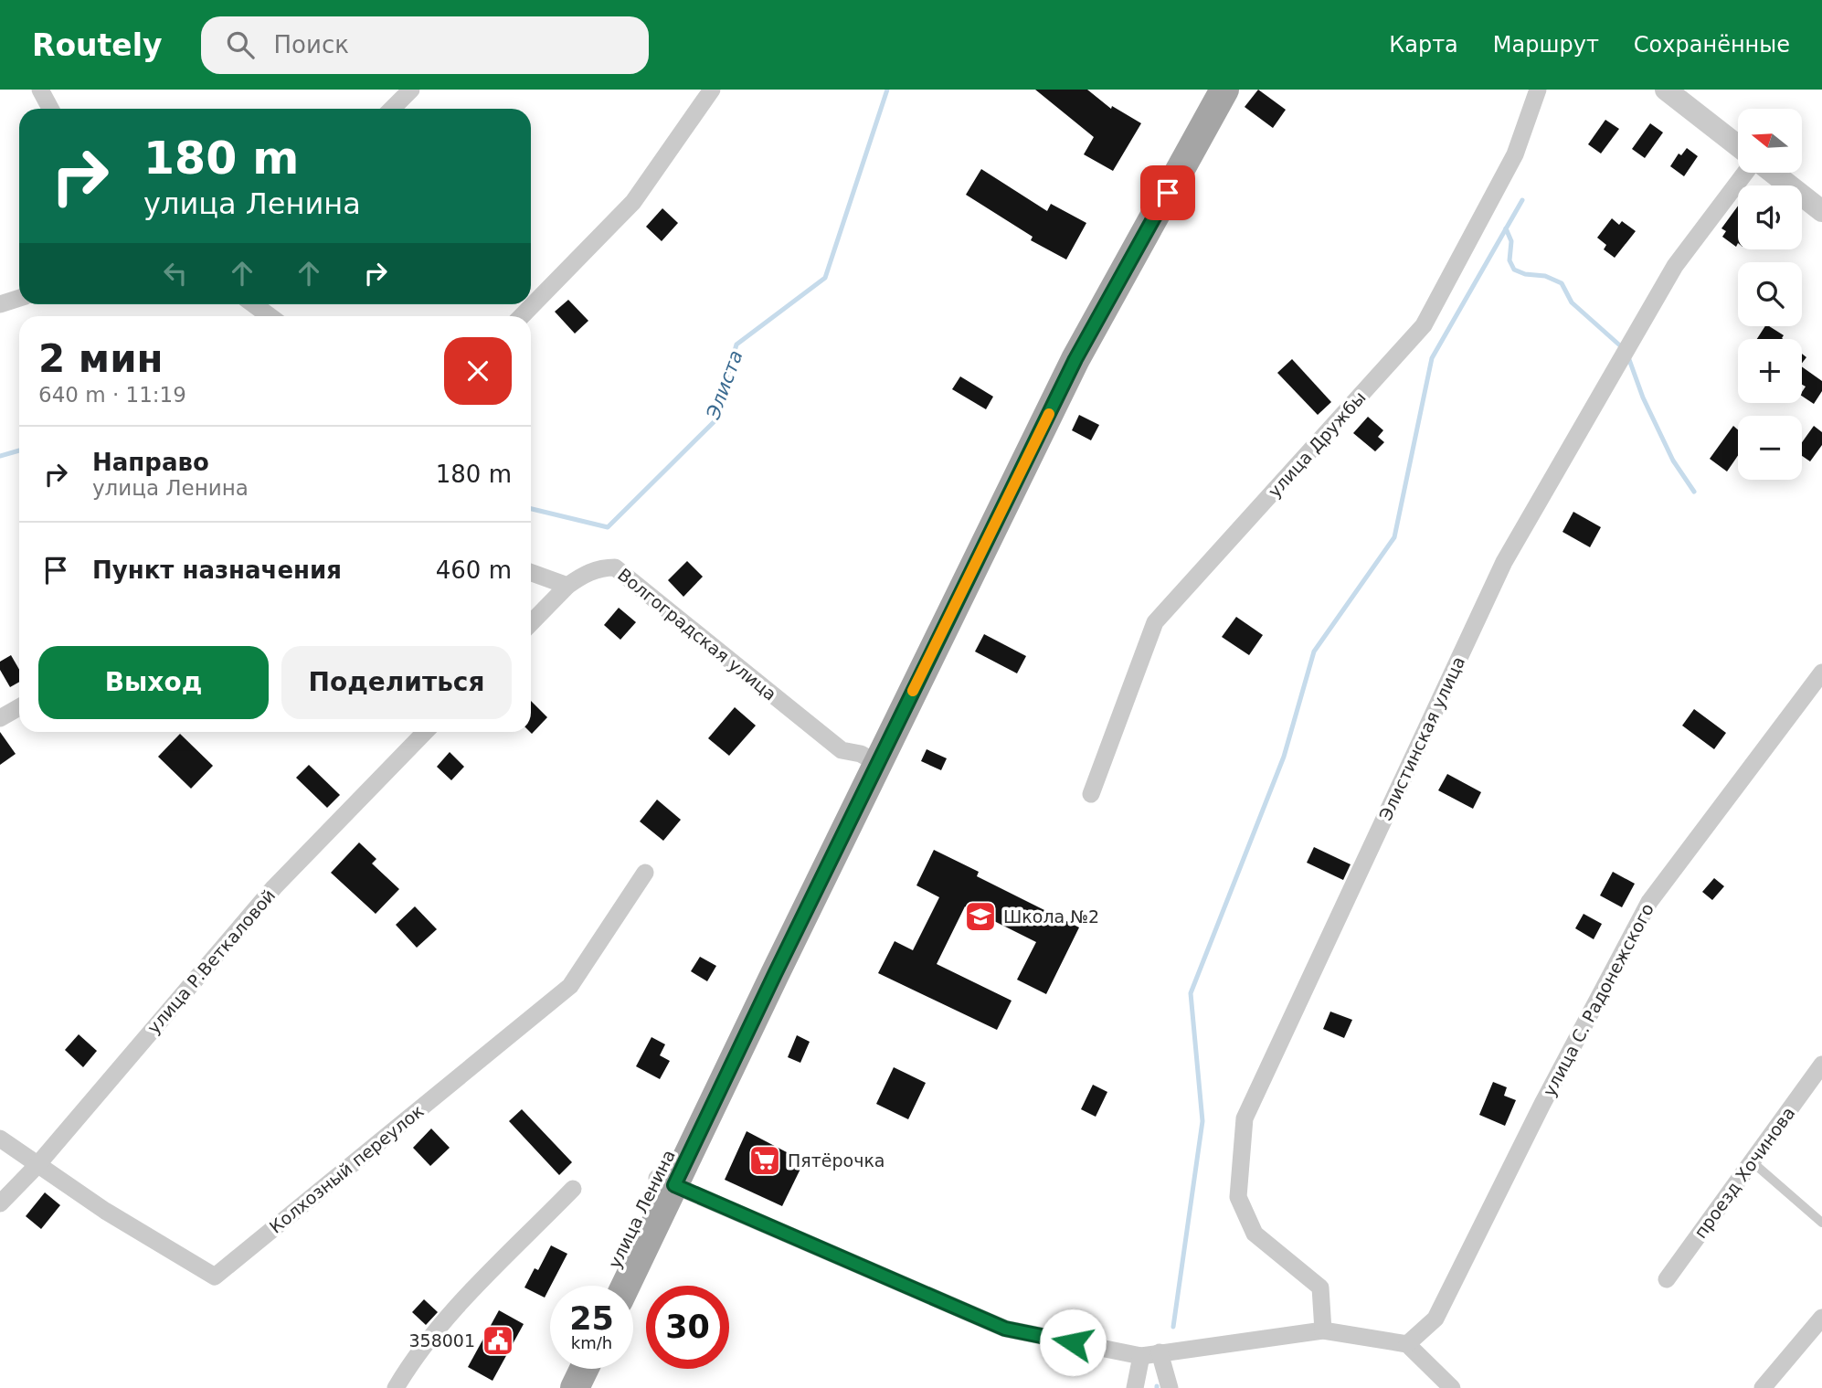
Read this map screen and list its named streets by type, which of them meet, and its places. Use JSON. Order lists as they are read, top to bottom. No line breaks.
{"streets":{"main road":["улица Ленина"],"street":["улица Дружбы","Волгоградская улица","Элистинская улица","улица Р.Веткаловой","улица С. Радонежского","Колхозный переулок","проезд Хочинова"]},"crossings":[["Волгоградская улица","улица Ленина"],["улица Р.Веткаловой","Колхозный переулок"]],"water":["Элиста"],"places":{"school or university":["Школа №2"],"supermarket":["Пятёрочка"],"public building":["358001"]},"north":"left","page":{"header":"Routely","search":"Поиск","nav":["Карта","Маршрут","Сохранённые"],"map_buttons":["+","−"],"turn":["180 m","улица Ленина"],"heading":["2 мин","640 m · 11:19"],"list":[{"name":"Направо","note":"улица Ленина","value":"180 m"},{"name":"Пункт назначения","value":"460 m"}],"buttons":["Выход","Поделиться"],"speed":"25 km/h","limit":"30"}}
